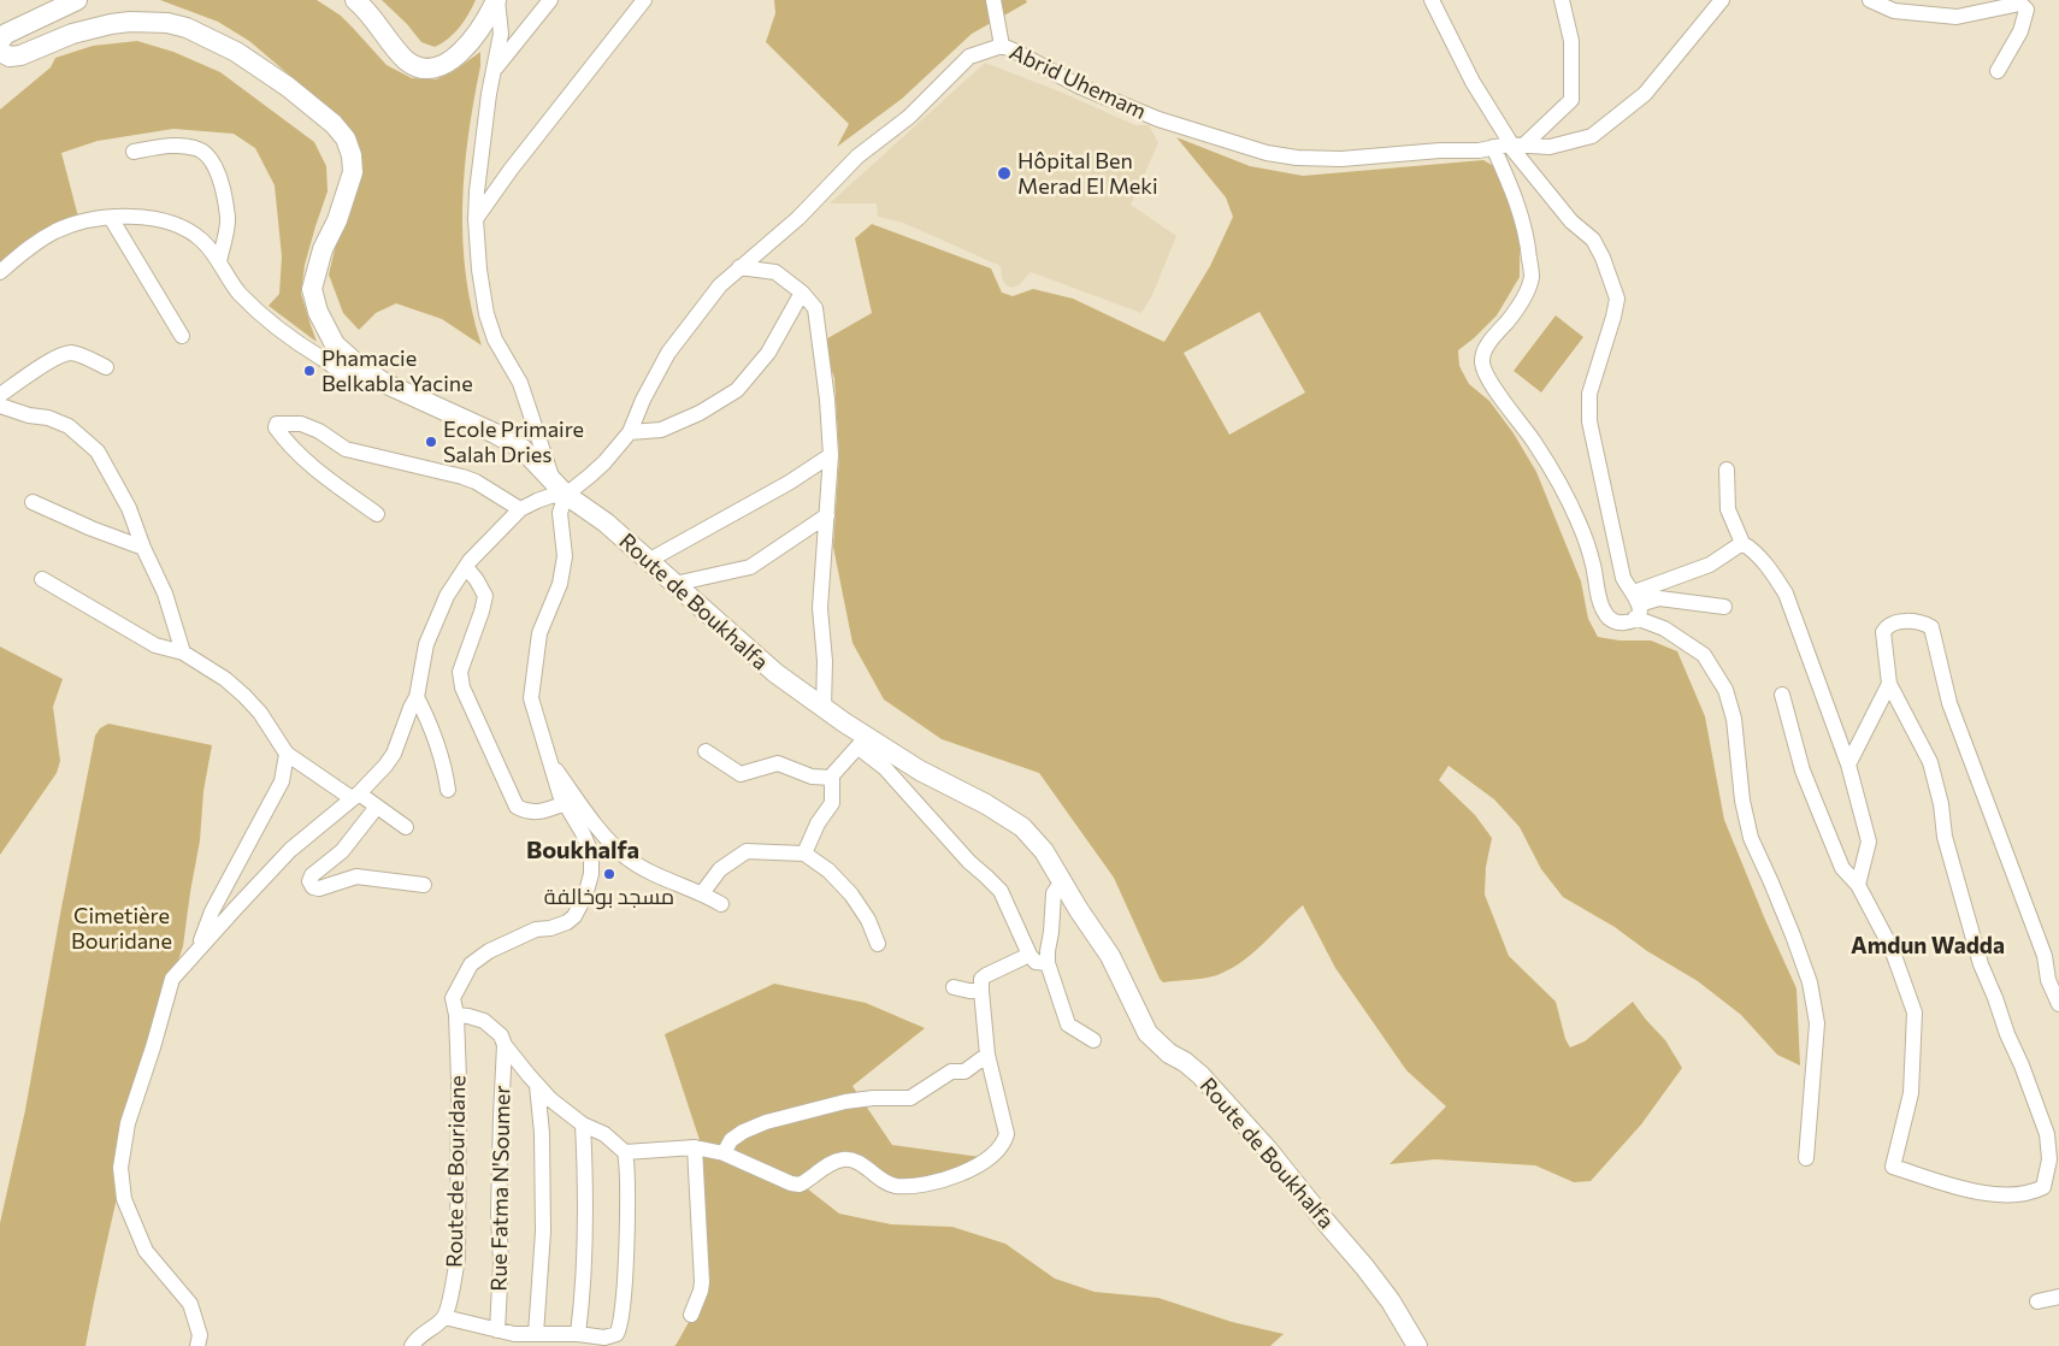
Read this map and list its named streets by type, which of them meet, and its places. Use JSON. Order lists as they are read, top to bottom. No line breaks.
{"streets":{"main road":["Route de Boukhalfa"],"street":["Abrid Uhemam","Route de Bouridane","Rue Fatma N'Soumer"]},"crossings":[["Abrid Uhemam","Route de Boukhalfa"]],"districts":["Boukhalfa","Amdun Wadda"],"parks":["Cimetière Bouridane"],"places":["Hôpital Ben Merad El Meki","Phamacie Belkabla Yacine","Ecole Primaire Salah Dries","مسجد بوخالفة"]}
